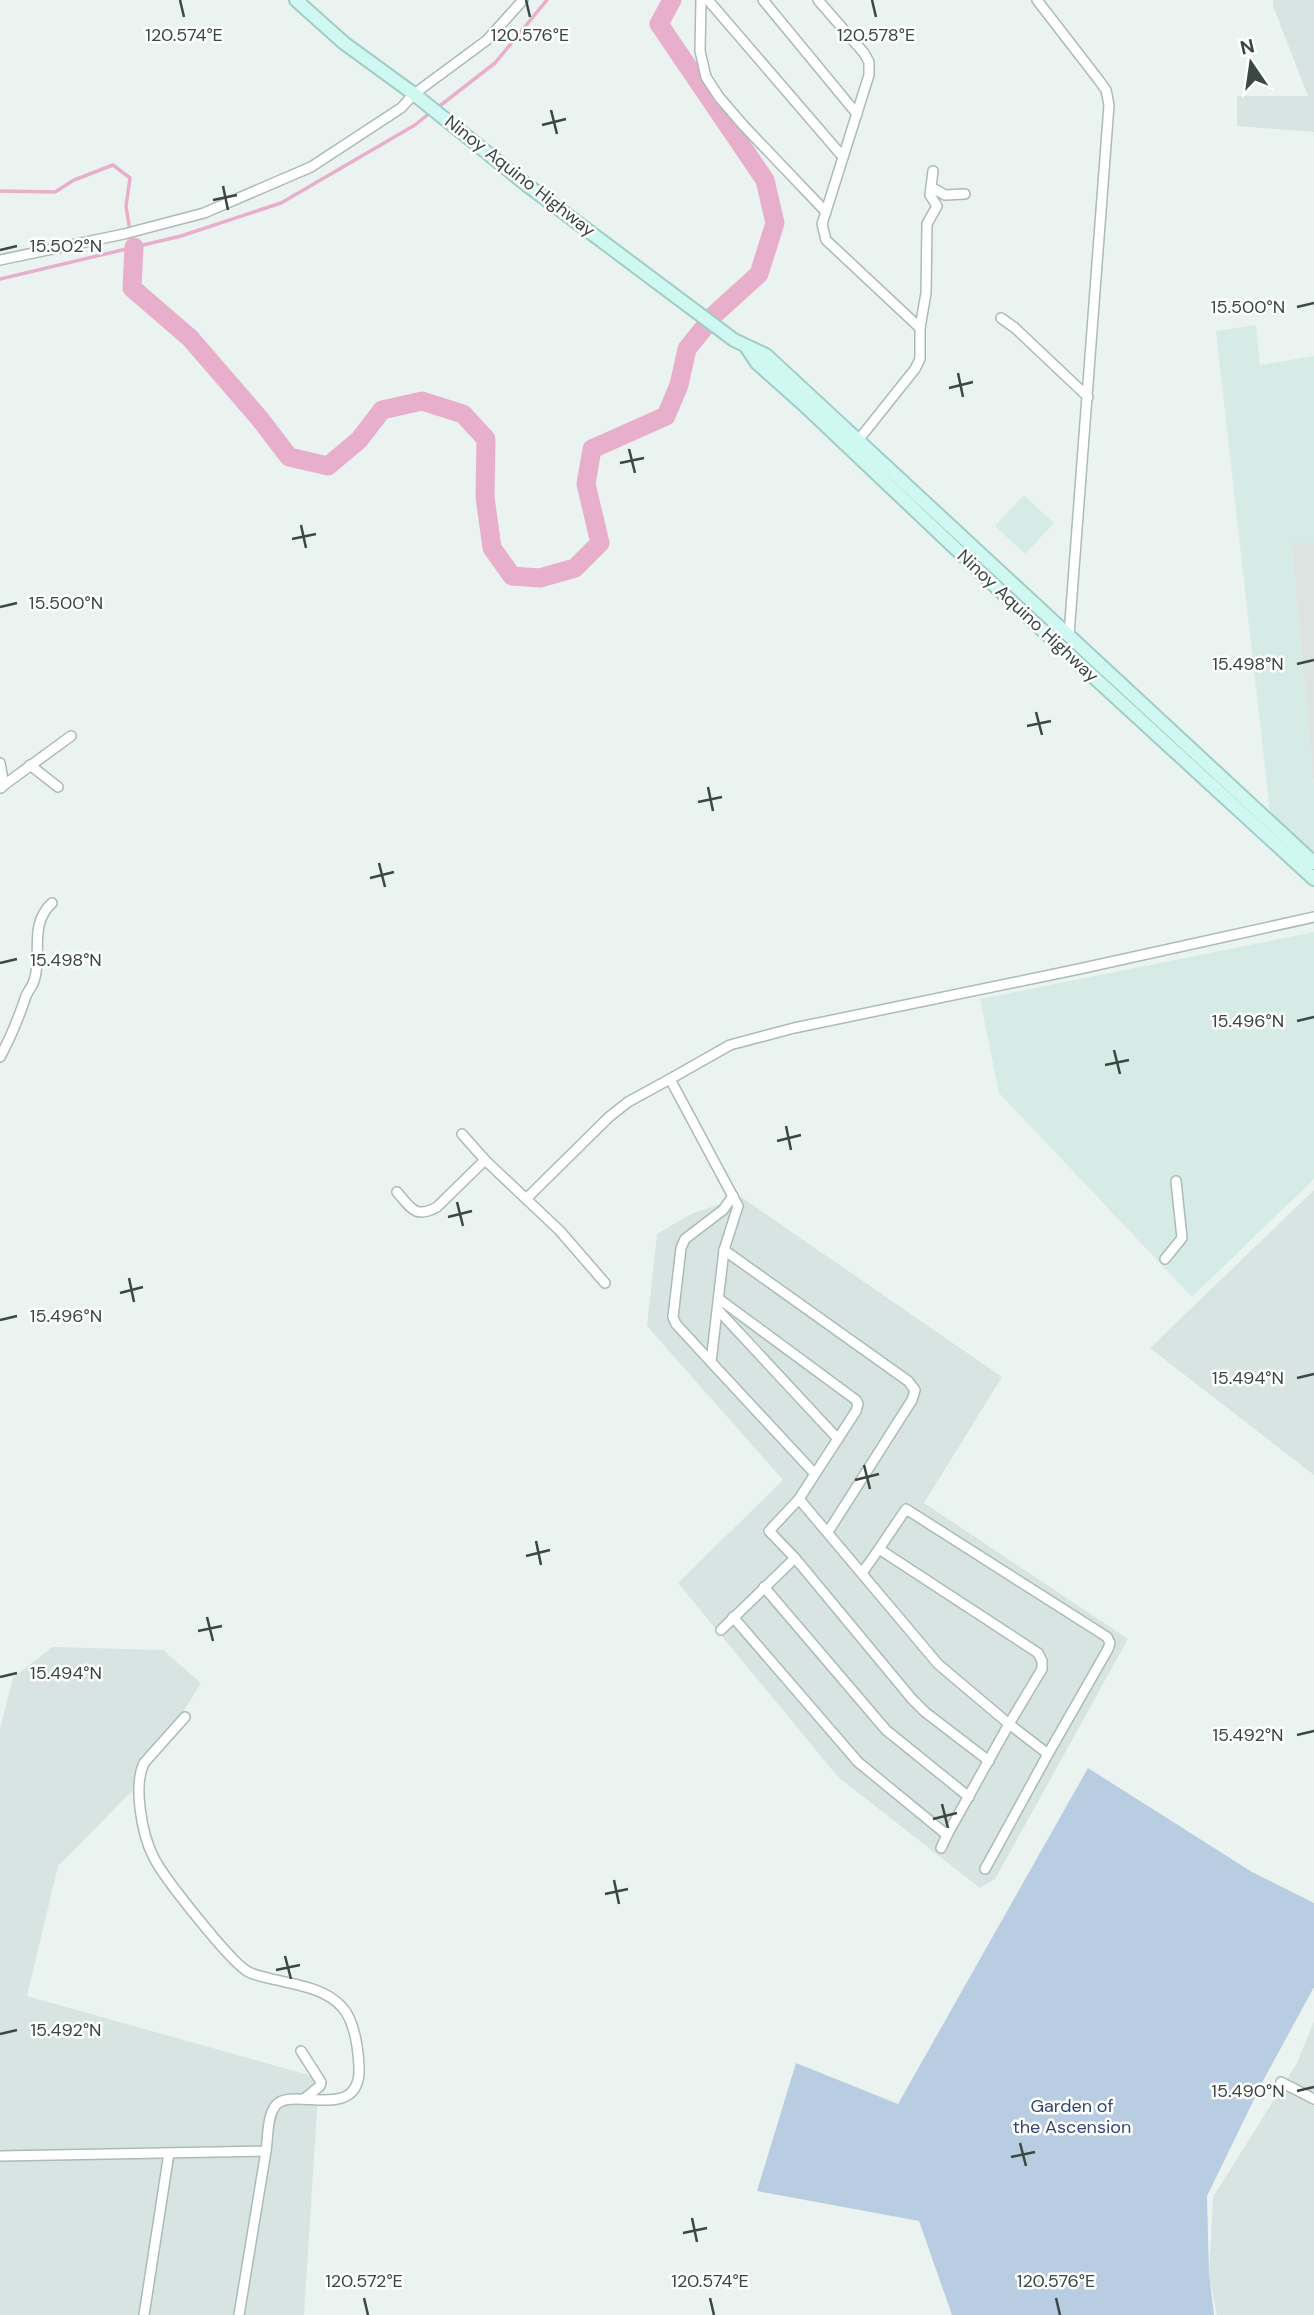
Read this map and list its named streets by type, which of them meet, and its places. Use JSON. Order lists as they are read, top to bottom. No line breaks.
{"streets":{"main road":["Ninoy Aquino Highway"]},"parks":["Garden of the Ascension"],"north":"top","coordinates":["120.574°E","120.576°E","120.578°E","15.502°N","15.500°N","15.498°N","15.496°N","15.494°N","15.492°N","15.490°N","120.572°E"]}
